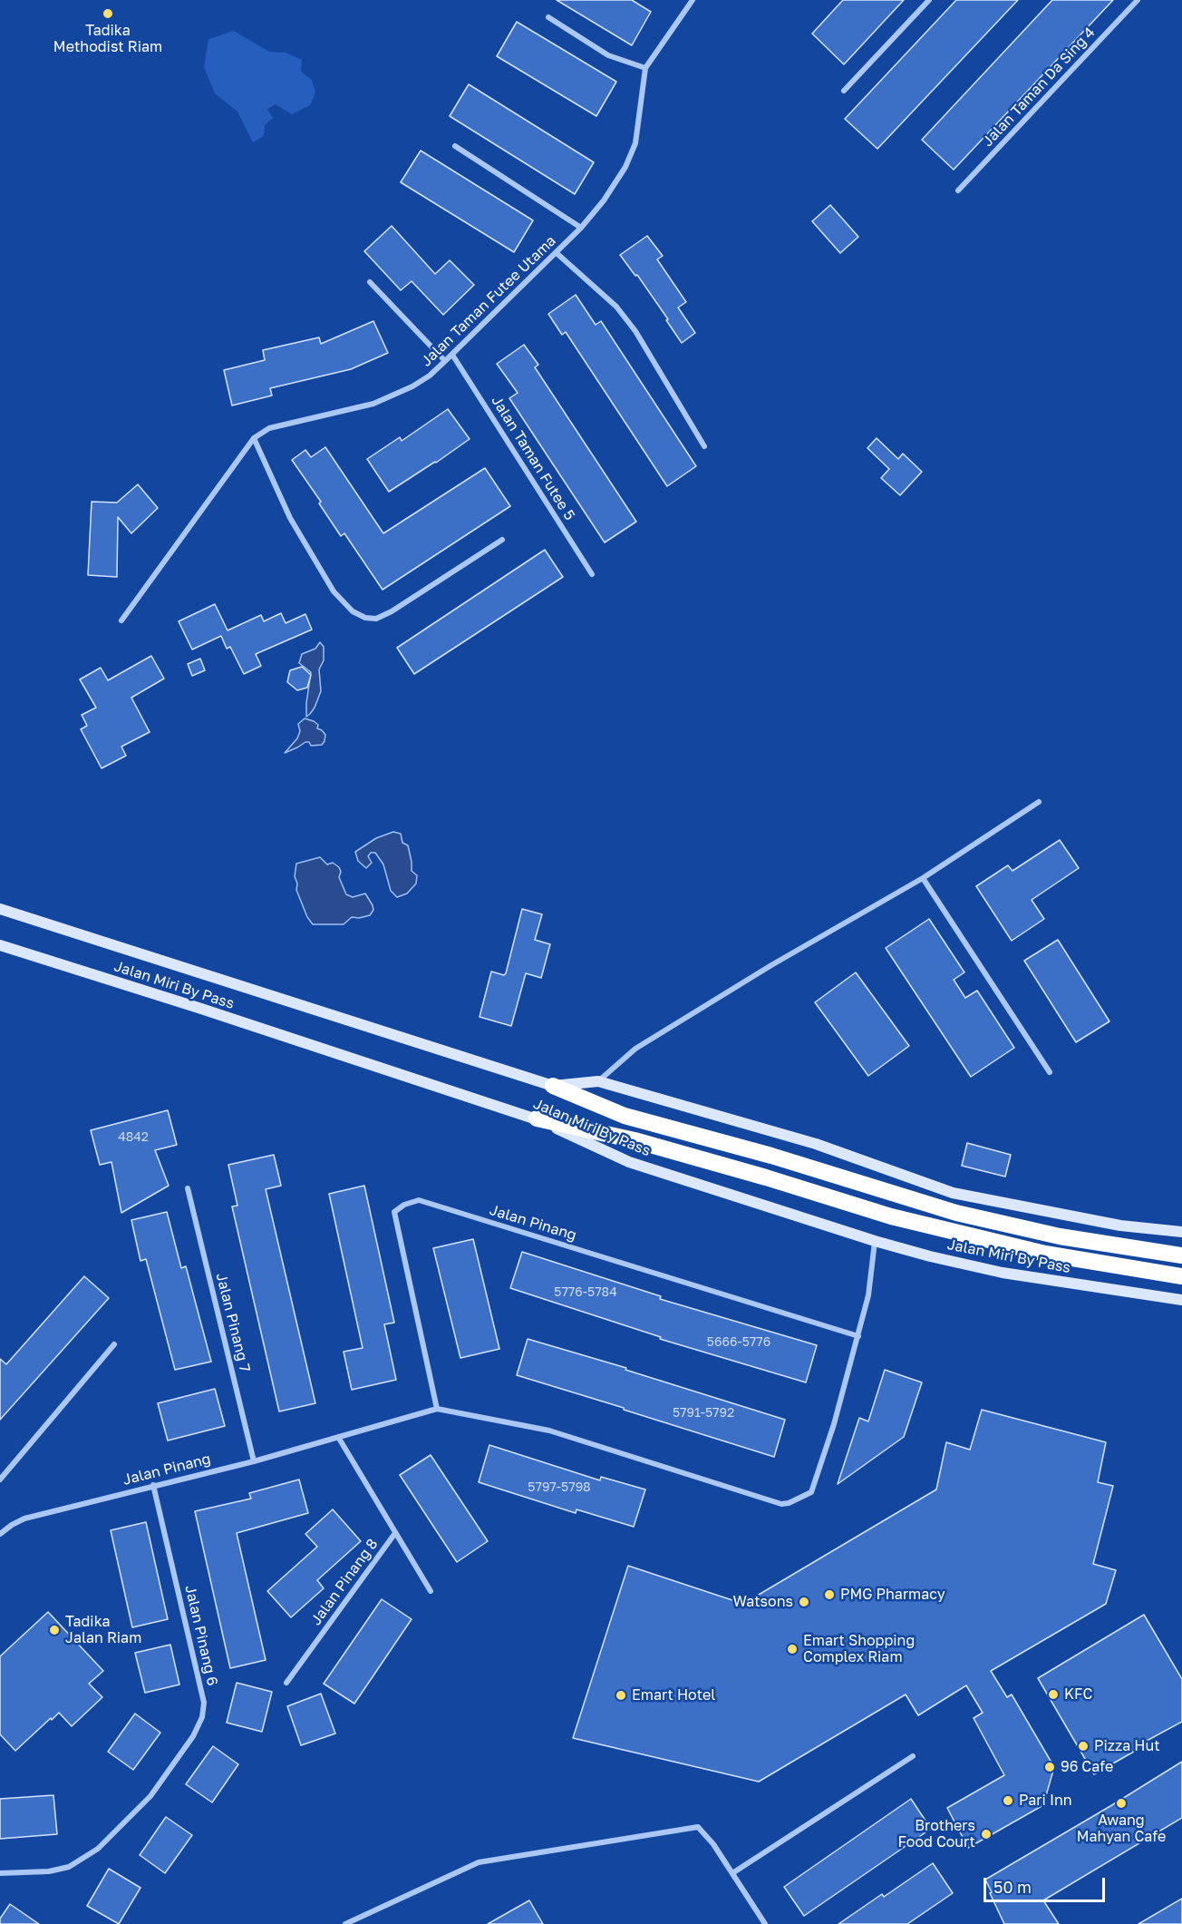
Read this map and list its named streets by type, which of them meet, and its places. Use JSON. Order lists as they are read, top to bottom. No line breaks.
{"streets":{"main road":["Jalan Miri By Pass"],"street":["Jalan Taman Da Sing 4","Jalan Taman Futee Utama","Jalan Taman Futee 5","Jalan Pinang","Jalan Pinang 7","Jalan Pinang 8","Jalan Pinang 6"]},"crossings":[["Jalan Taman Futee Utama","Jalan Taman Futee 5"],["Jalan Miri By Pass","Jalan Pinang"],["Jalan Pinang","Jalan Pinang 7"],["Jalan Pinang","Jalan Pinang 8"],["Jalan Pinang","Jalan Pinang 6"]],"places":["Tadika Methodist Riam","PMG Pharmacy","Watsons","Tadika Jalan Riam","Emart Shopping Complex Riam","KFC","Emart Hotel","Pizza Hut","96 Cafe","Pari Inn","Awang Mahyan Cafe","Brothers Food Court"],"house_numbers":["4842","5776-5784","5666-5776","5791-5792","5797-5798"],"scale_bar":"50 m"}
